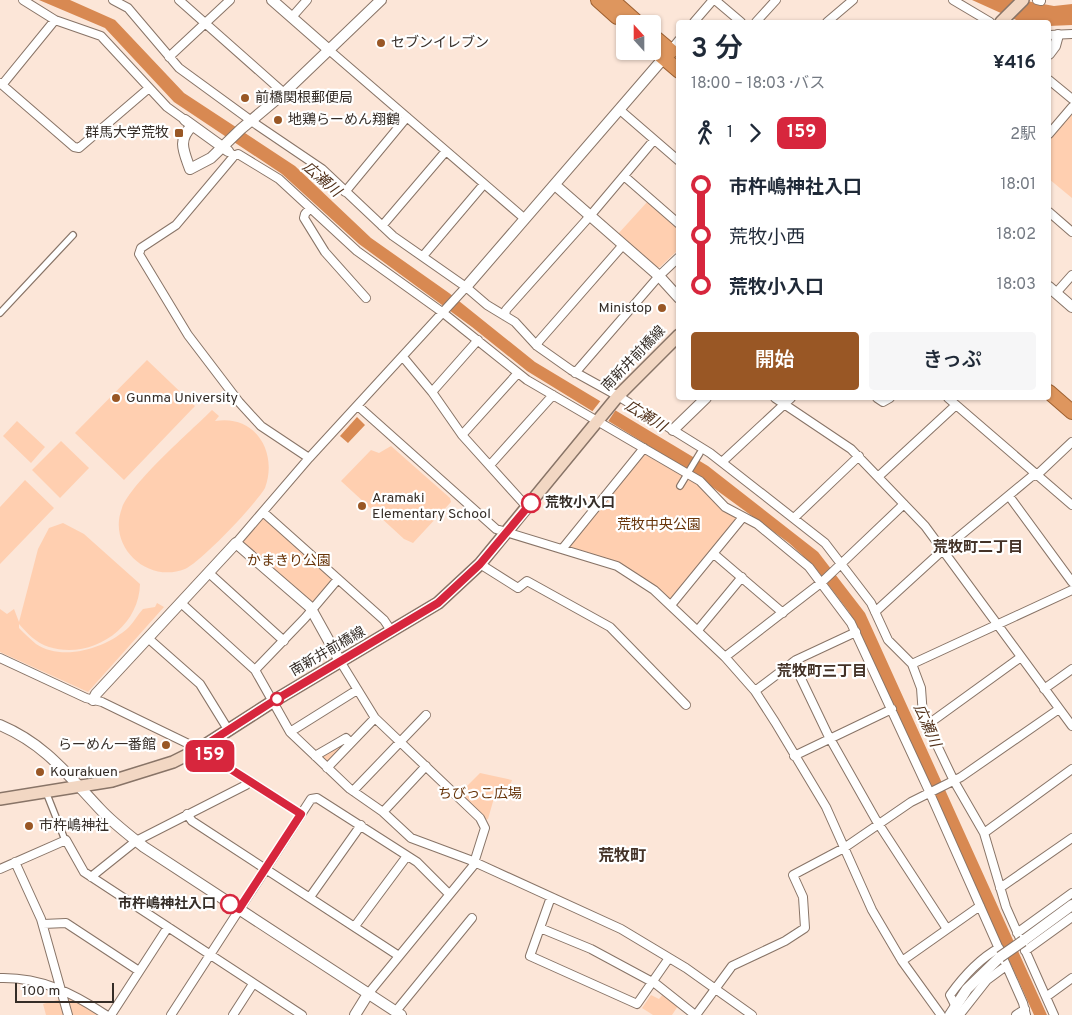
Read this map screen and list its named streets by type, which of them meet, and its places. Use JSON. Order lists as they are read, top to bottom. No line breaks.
{"streets":{"main road":["南新井前橋線"]},"districts":["荒牧町二丁目","荒牧町三丁目","荒牧町"],"water":["広瀬川"],"parks":["荒牧中央公園","かまきり公園","ちびっこ広場"],"places":{"other":["セブンイレブン","前橋関根郵便局","地鶏らーめん翔鶴","Ministop","Gunma University","荒牧小入口","Aramaki Elementary School","らーめん一番館","Kourakuen","市杵嶋神社","市杵嶋神社入口"],"transit":["群馬大学荒牧"]},"lines":["bus line 159"],"scale_bar":"100 m","north":"top","page":{"on_map":"159","heading":["3 分","18:00 – 18:03 · バス","¥416"],"legs":["1","159","2駅"],"list":[{"name":"市杵嶋神社入口","value":"18:01"},{"name":"荒牧小西","value":"18:02"},{"name":"荒牧小入口","value":"18:03"}],"buttons":["開始","きっぷ"],"scale":"100 m"}}
